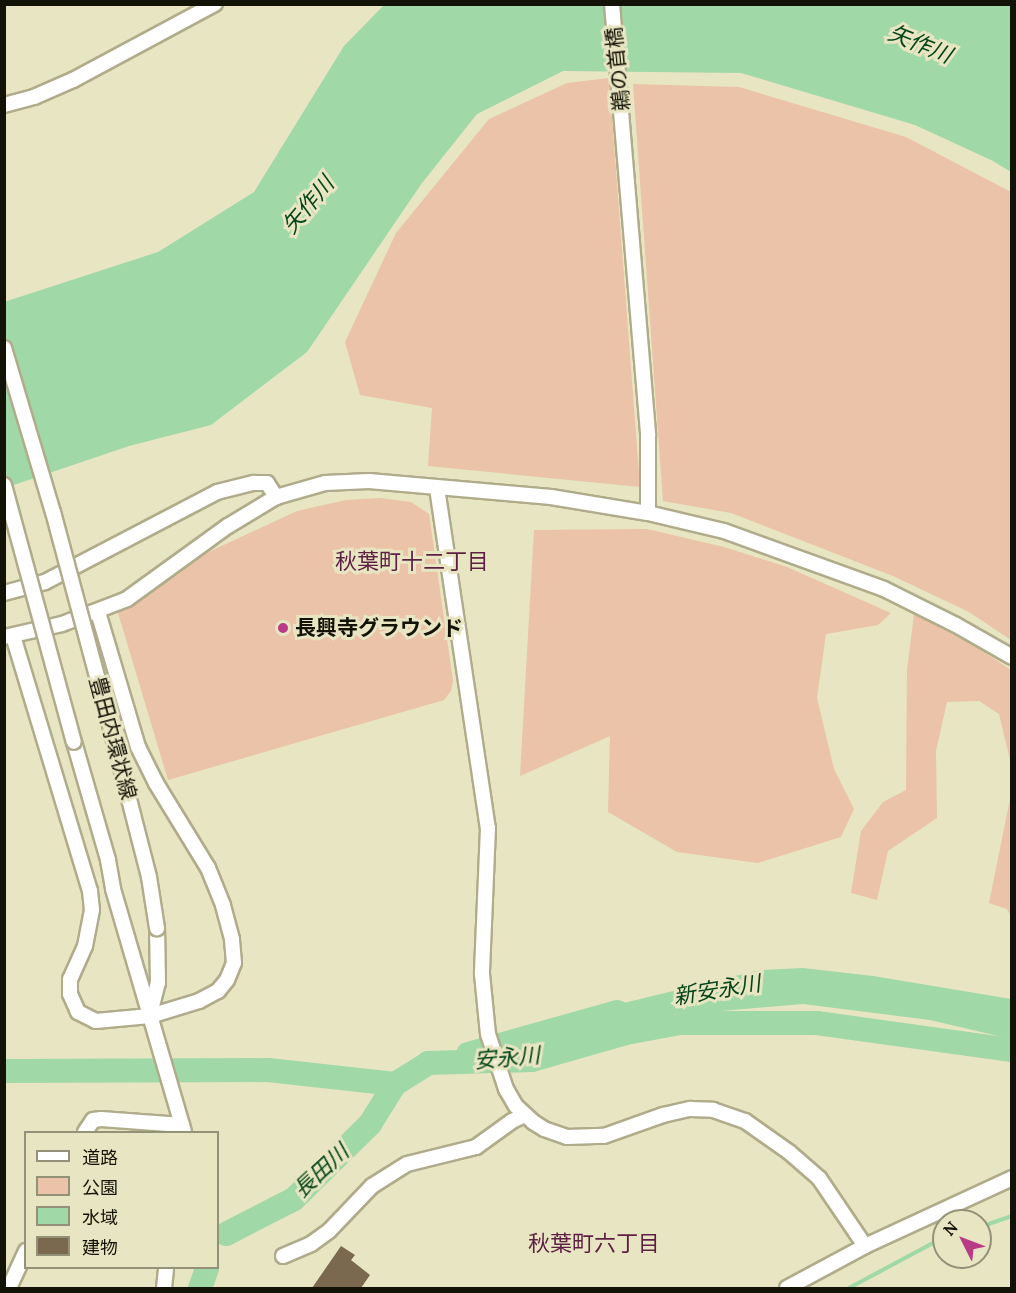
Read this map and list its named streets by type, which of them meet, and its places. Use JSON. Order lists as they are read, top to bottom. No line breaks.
{"streets":{"street":["鵜の首橋","豊田内環状線"]},"districts":["秋葉町十二丁目","秋葉町六丁目"],"water":["矢作川","新安永川","安永川","長田川"],"places":["長興寺グラウンド"],"legend":["道路","公園","水域","建物"],"north":"top left"}
